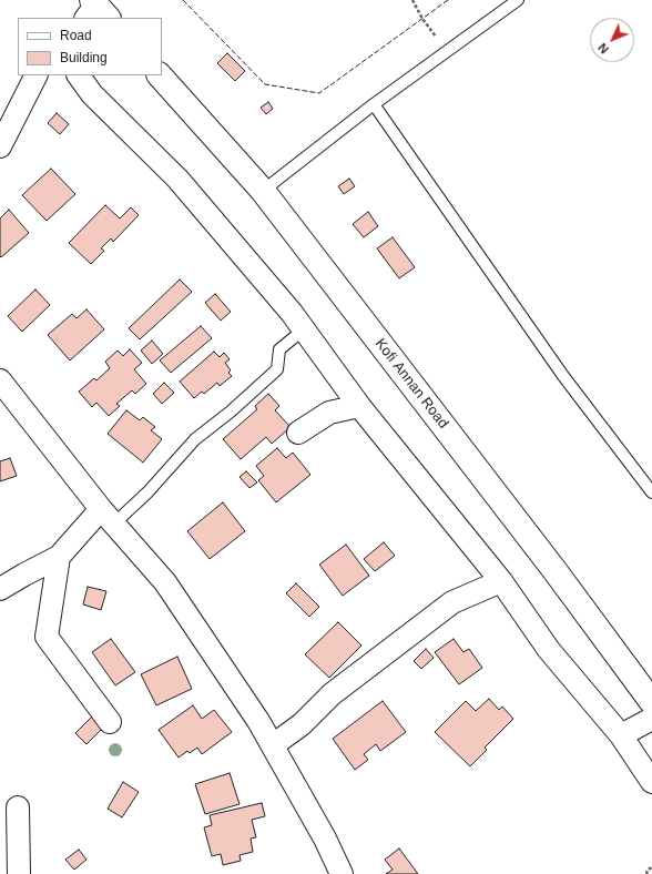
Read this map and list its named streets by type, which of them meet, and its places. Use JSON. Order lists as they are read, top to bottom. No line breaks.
{"streets":{"main road":["Kofi Annan Road"]},"legend":["Road","Building"],"north":"bottom left"}
